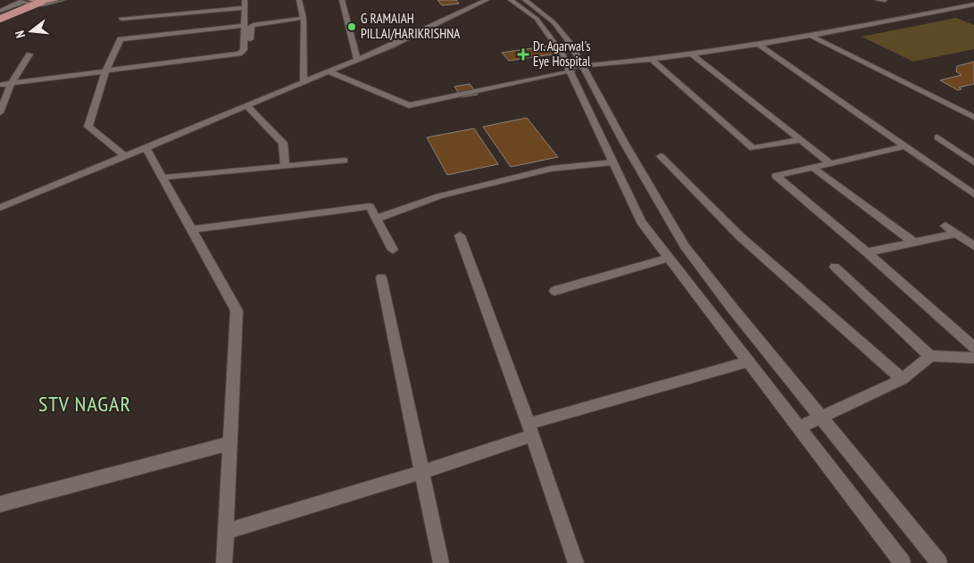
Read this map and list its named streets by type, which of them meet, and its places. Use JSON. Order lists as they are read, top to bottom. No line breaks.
{"districts":["STV NAGAR"],"places":{"other":["G RAMAIAH PILLAI/HARIKRISHNA"],"health":["Dr. Agarwal's Eye Hospital"]},"north":"left"}
